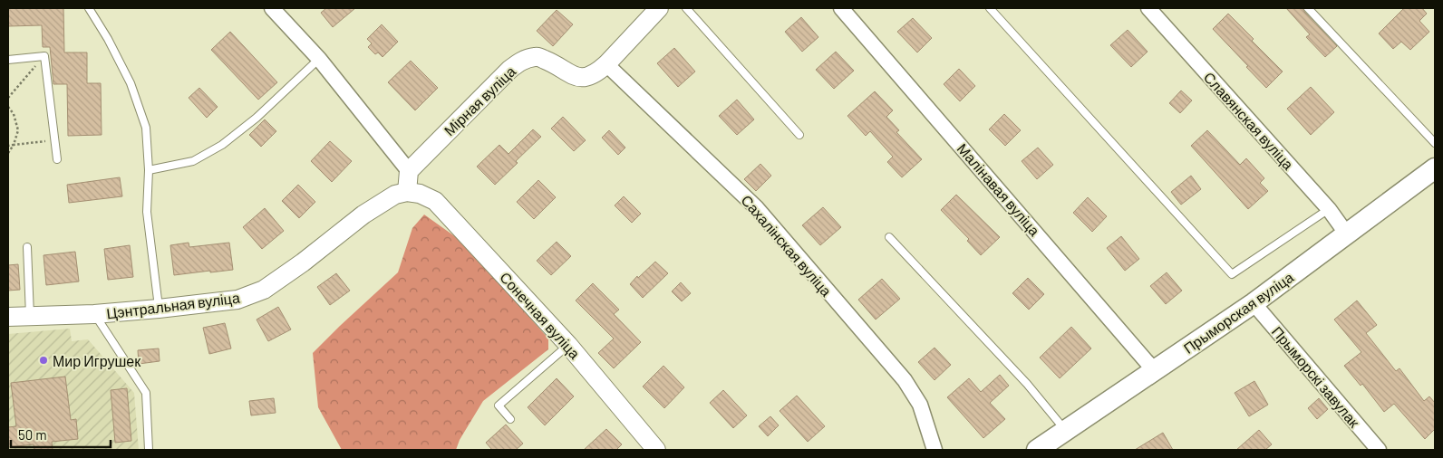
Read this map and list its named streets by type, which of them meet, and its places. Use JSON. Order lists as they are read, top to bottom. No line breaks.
{"streets":{"main road":["Прыморская вуліца"],"street":["Мірная вуліца","Славянская вуліца","Малінавая вуліца","Сахалінская вуліца","Цэнтральная вуліца","Сонечная вуліца","Прыморскі завулак"]},"crossings":[["Мірная вуліца","Сахалінская вуліца"],["Славянская вуліца","Прыморская вуліца"],["Малінавая вуліца","Прыморская вуліца"],["Цэнтральная вуліца","Сонечная вуліца"],["Прыморская вуліца","Прыморскі завулак"]],"places":["Мир Игрушек"],"scale_bar":"50 m"}
